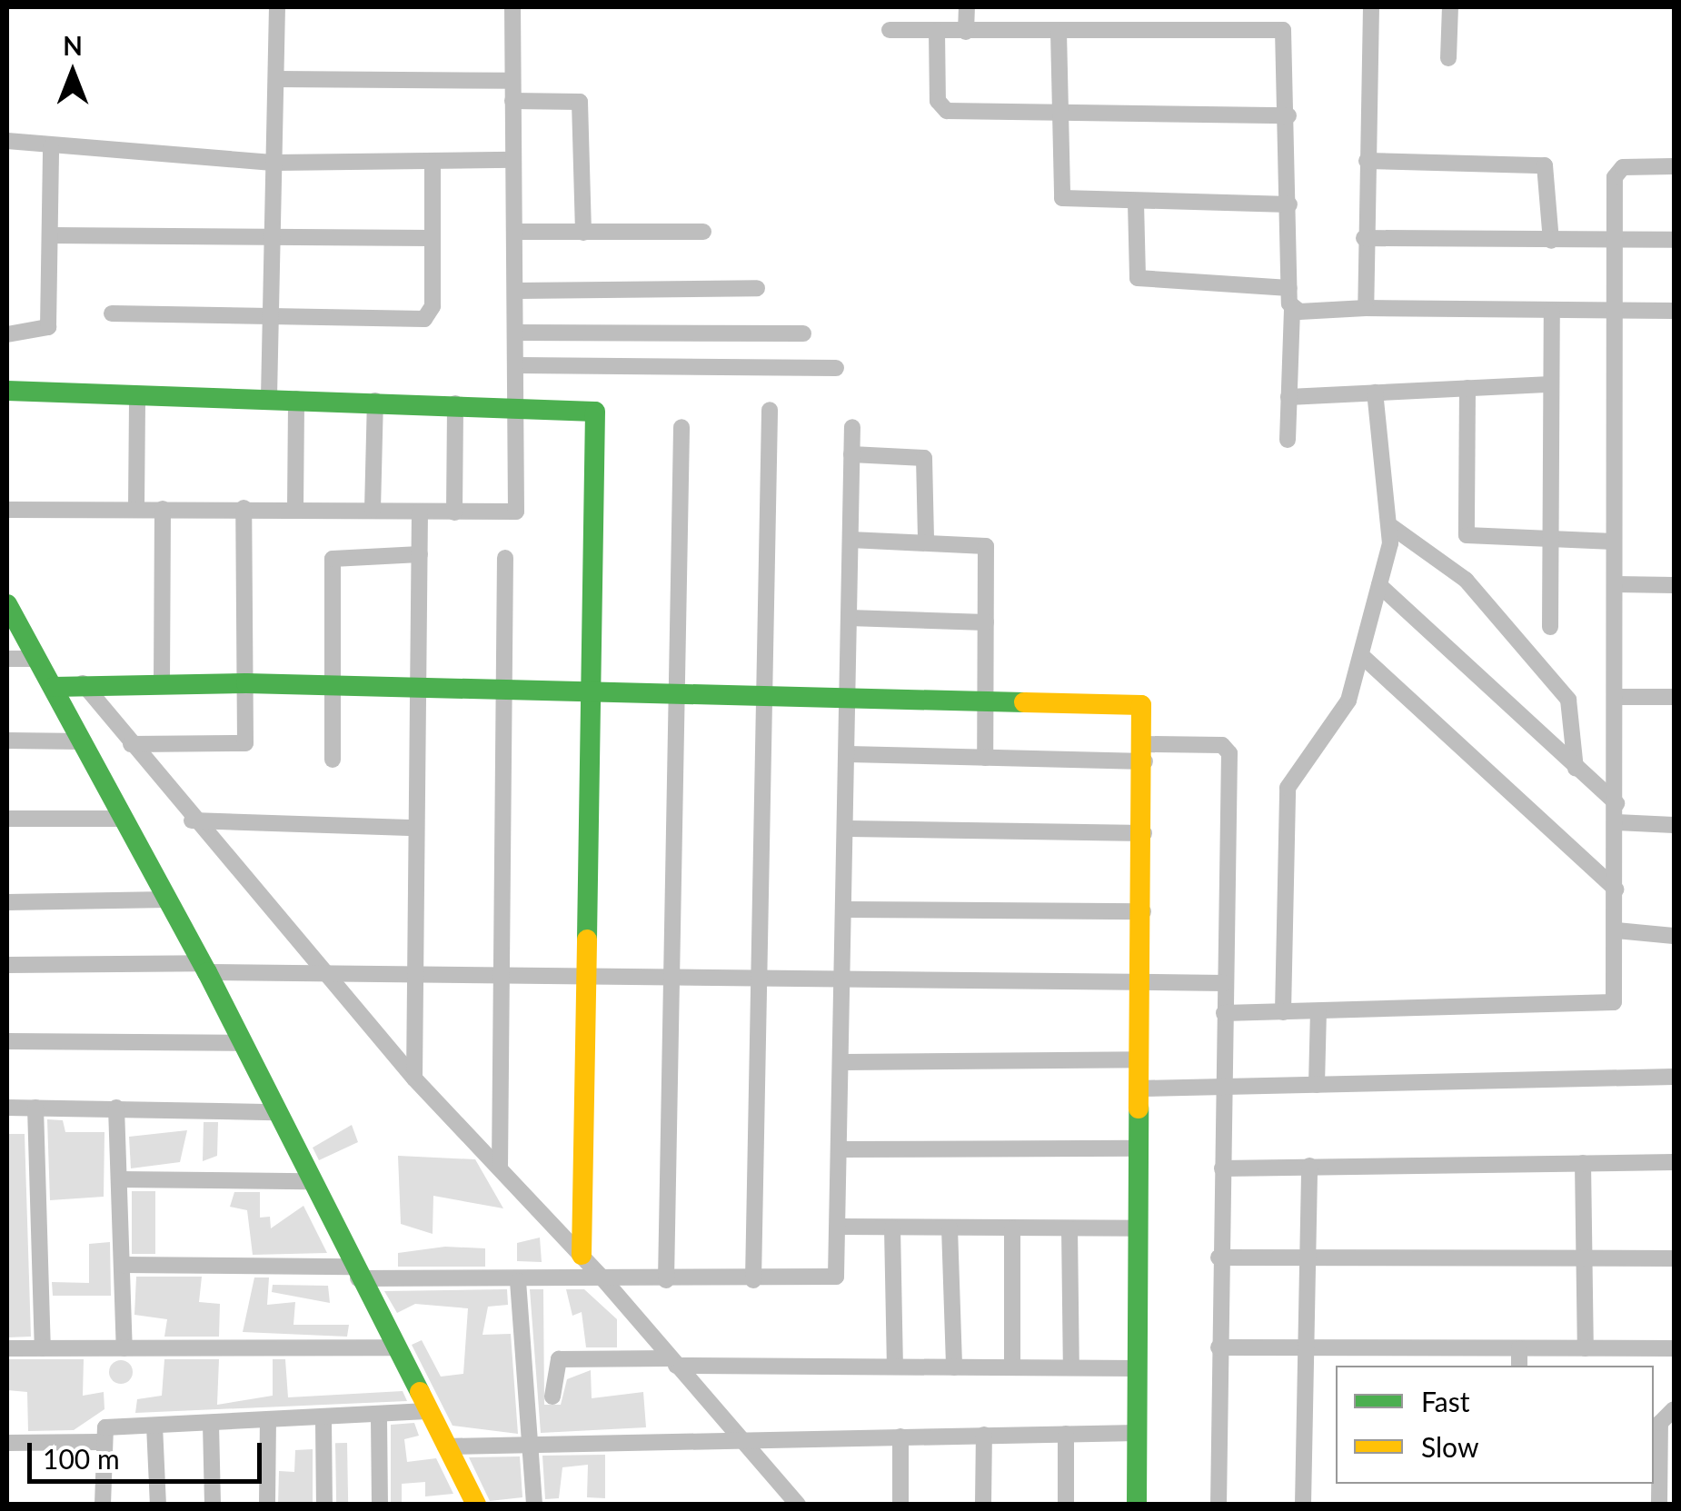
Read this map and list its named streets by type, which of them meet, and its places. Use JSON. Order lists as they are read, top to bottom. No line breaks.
{"legend":["Fast","Slow"],"scale_bar":"100 m","north":"top"}
